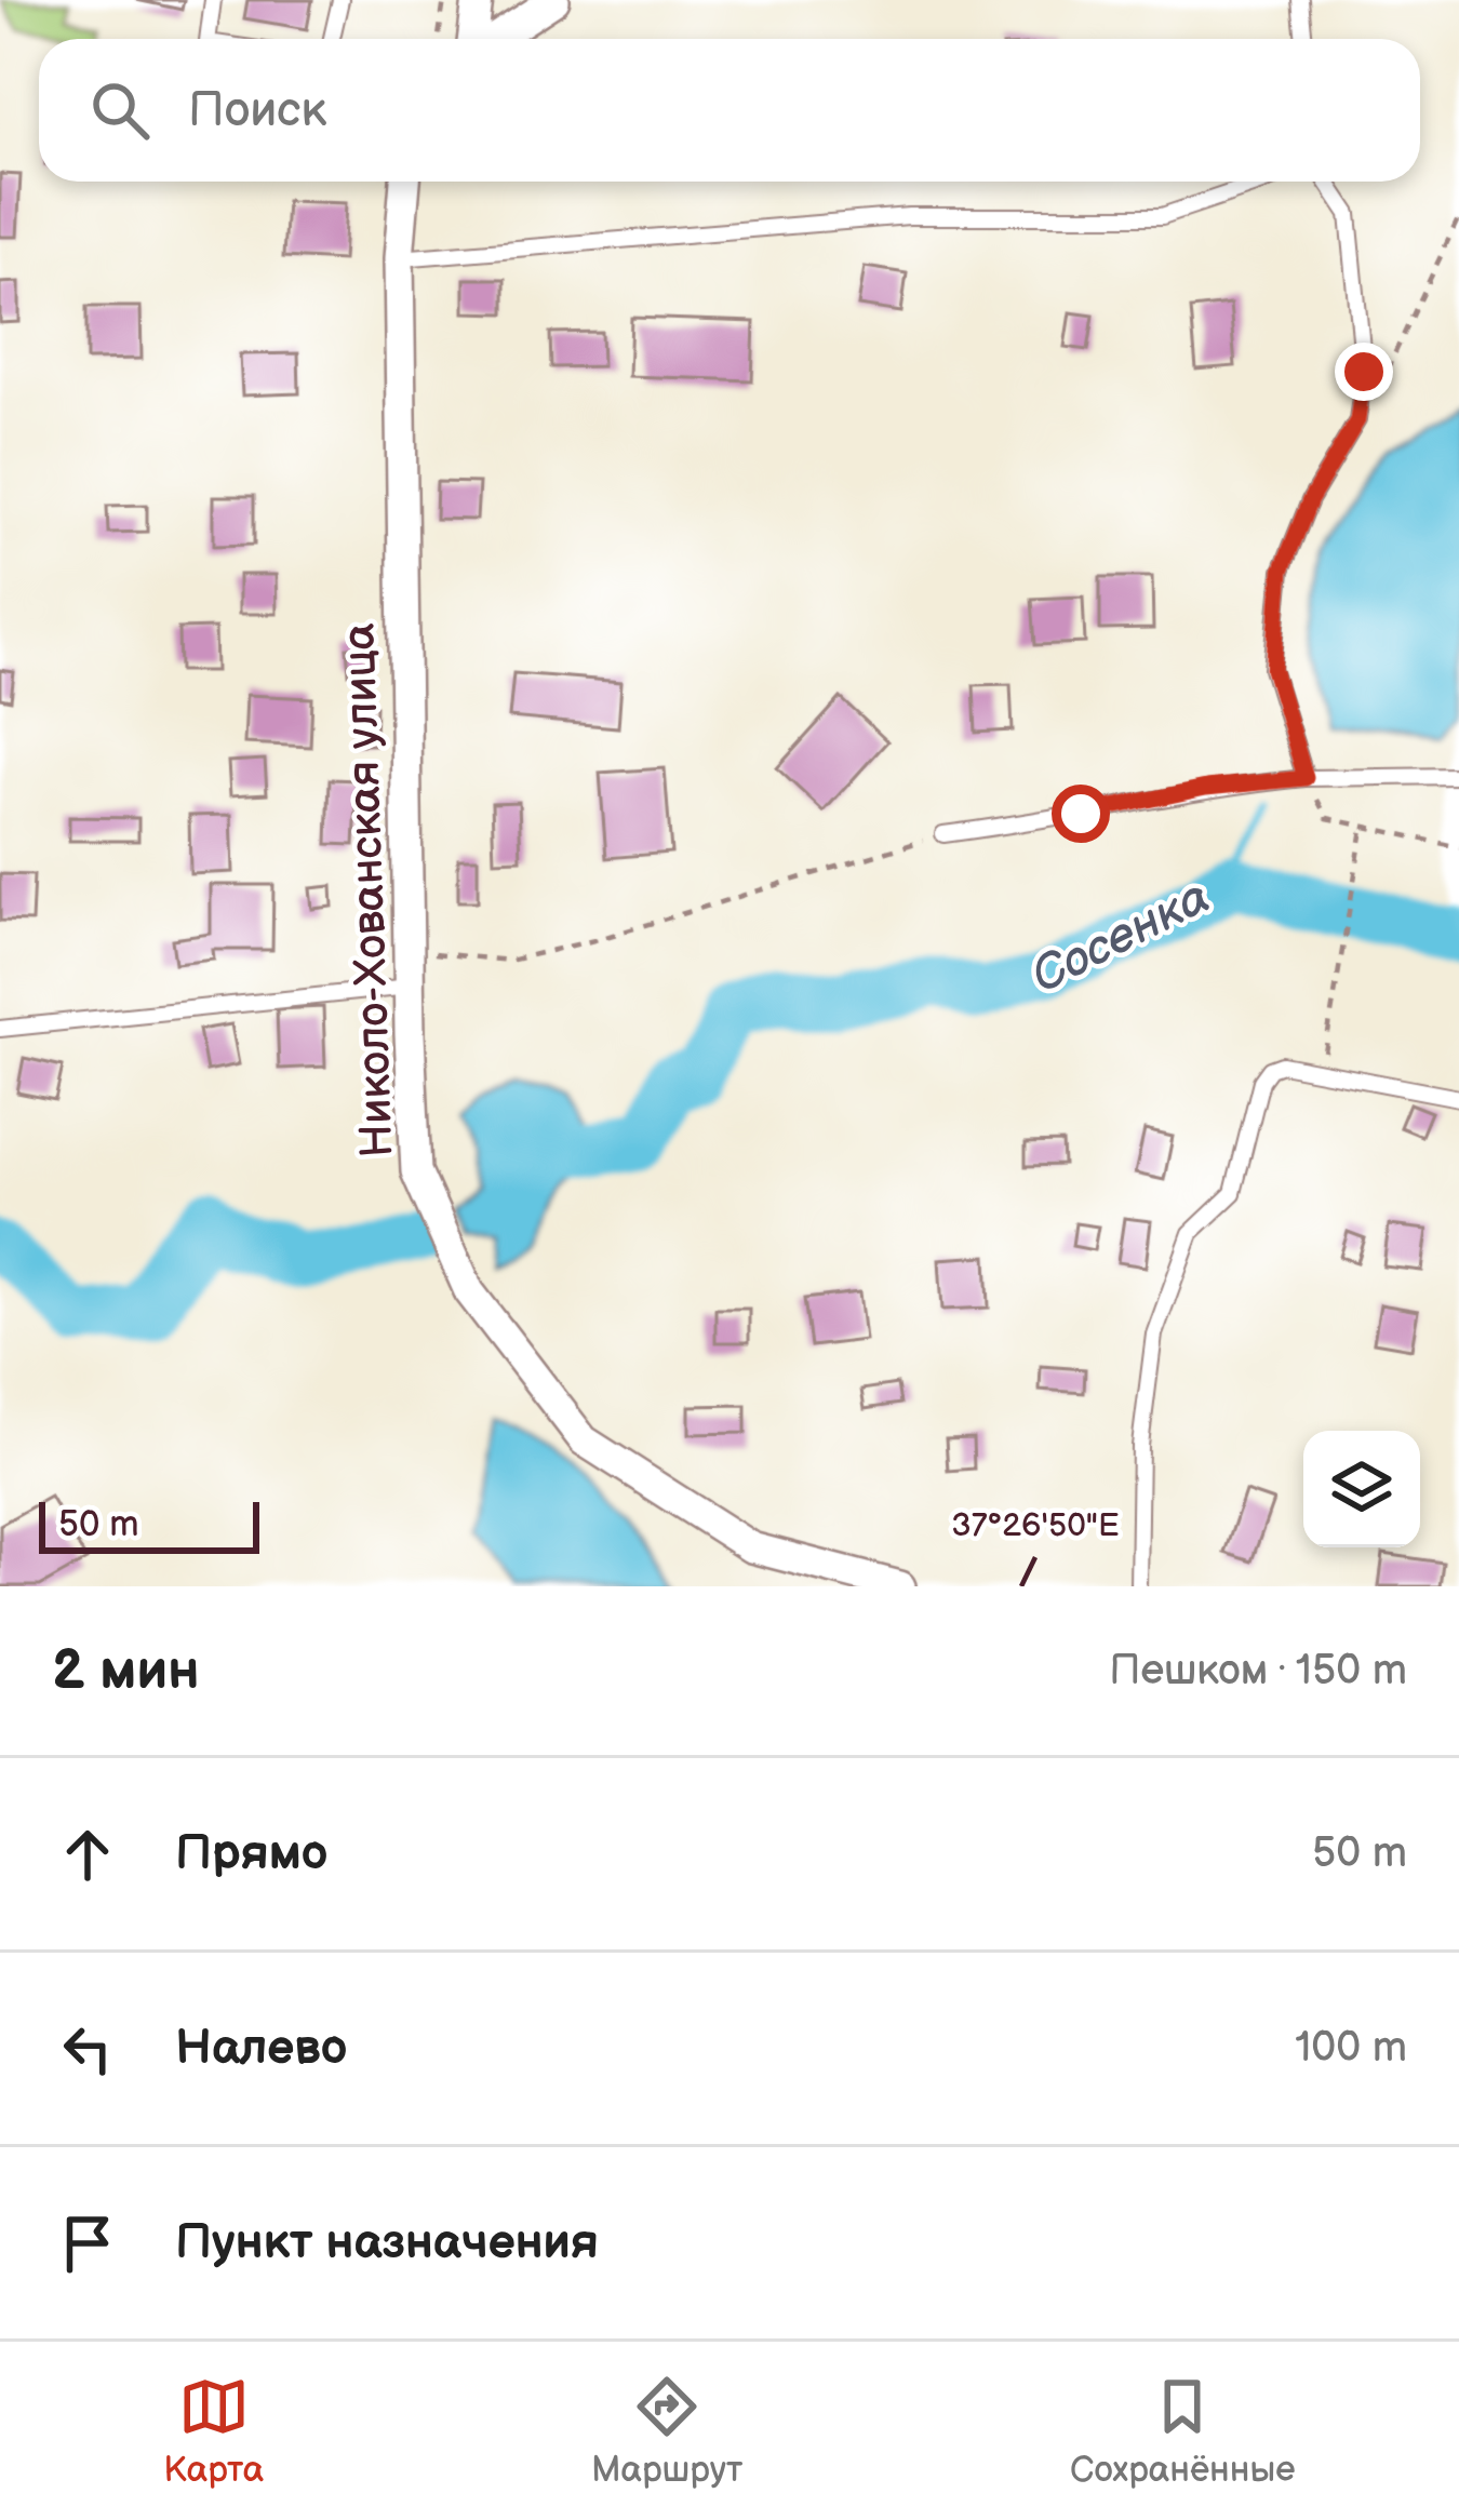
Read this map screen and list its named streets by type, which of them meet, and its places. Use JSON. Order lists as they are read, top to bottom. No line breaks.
{"streets":{"street":["Николо-Хованская улица"]},"water":["Сосенка"],"scale_bar":"50 m","page":{"search":"Поиск","scale":"50 m","heading":["2 мин","Пешком · 150 m"],"list":[["Прямо","50 m"],["Налево","100 m"],"Пункт назначения"],"nav":["Карта","Маршрут","Сохранённые"]},"coordinates":["37°26'50\"E"]}
